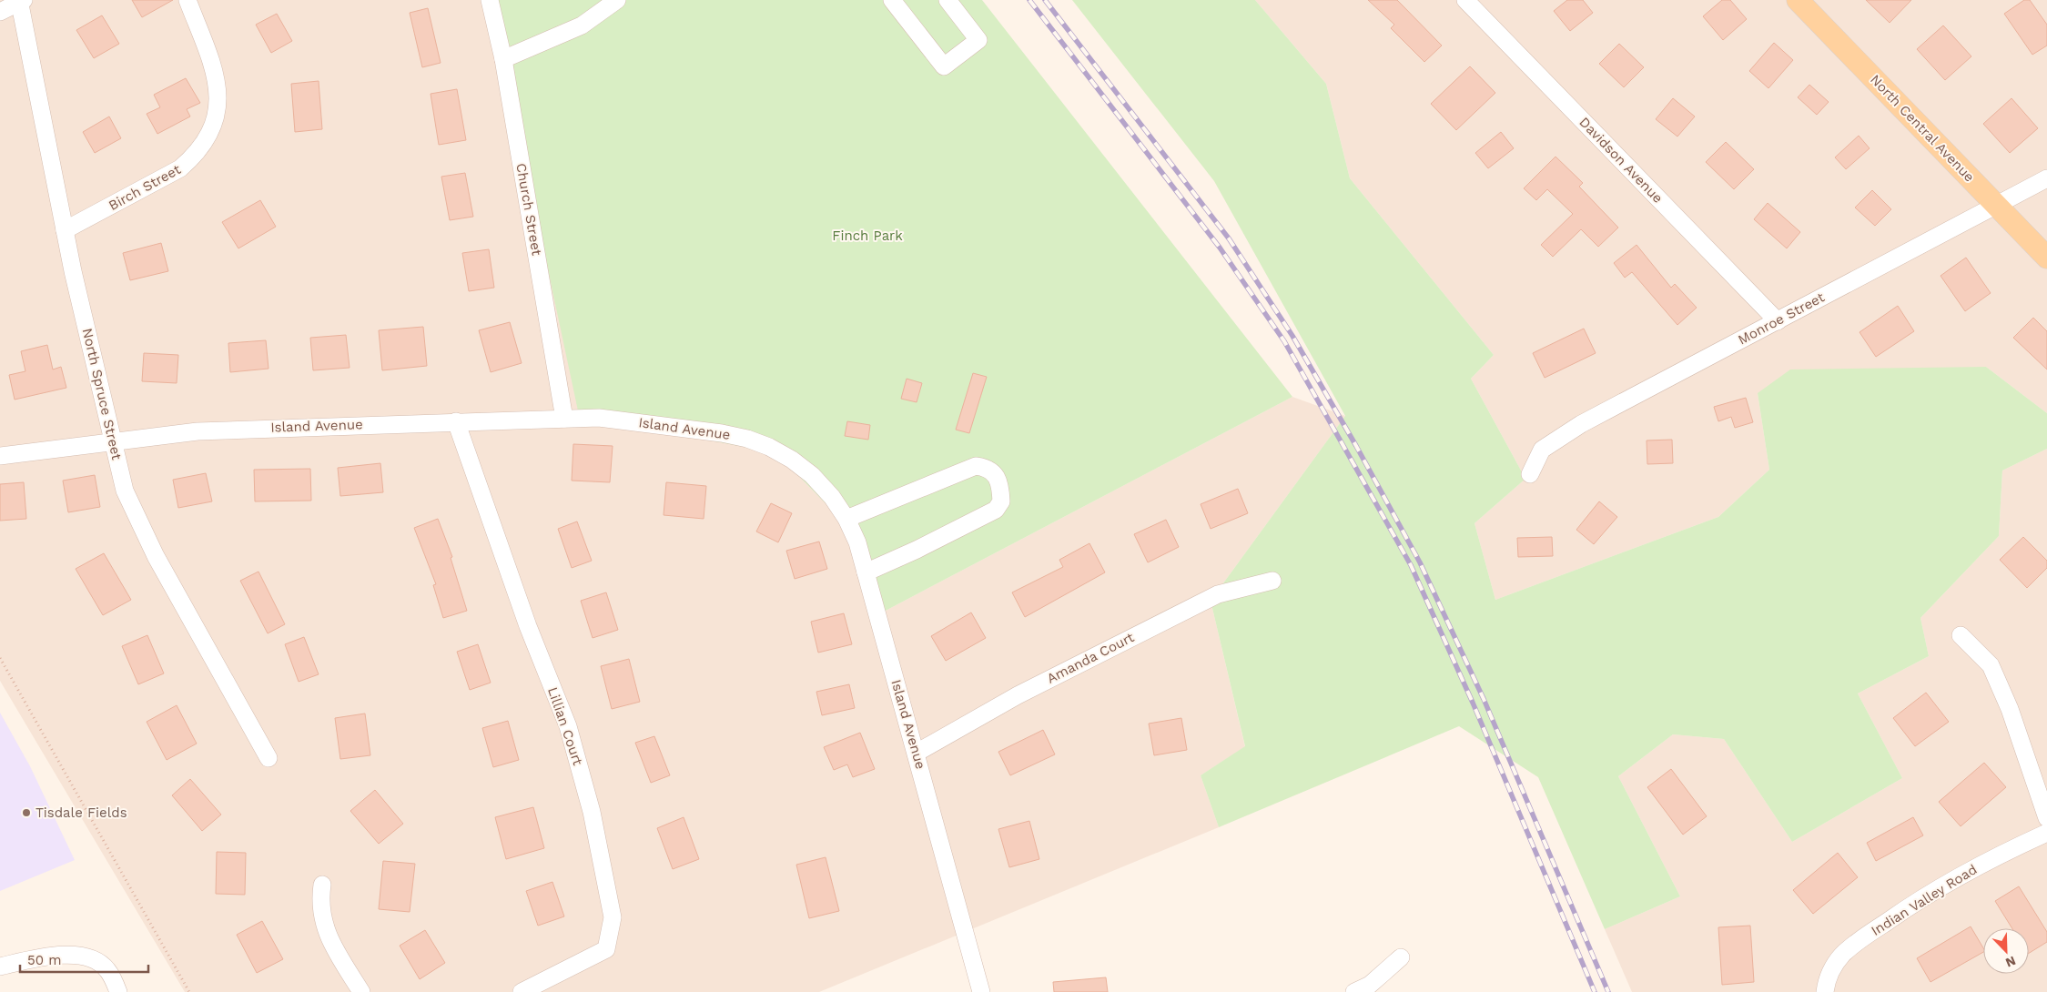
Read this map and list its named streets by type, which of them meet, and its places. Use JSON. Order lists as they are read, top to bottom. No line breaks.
{"streets":{"main road":["North Central Avenue"],"street":["Davidson Avenue","Birch Street","Church Street","Monroe Street","North Spruce Street","Island Avenue","Amanda Court","Lillian Court","Indian Valley Road"]},"crossings":[["North Central Avenue","Monroe Street"],["Davidson Avenue","Monroe Street"],["Birch Street","North Spruce Street"],["Church Street","Island Avenue"],["North Spruce Street","Island Avenue"],["Island Avenue","Amanda Court"],["Island Avenue","Lillian Court"]],"parks":["Finch Park"],"places":["Tisdale Fields"],"scale_bar":"50 m","north":"bottom right"}
